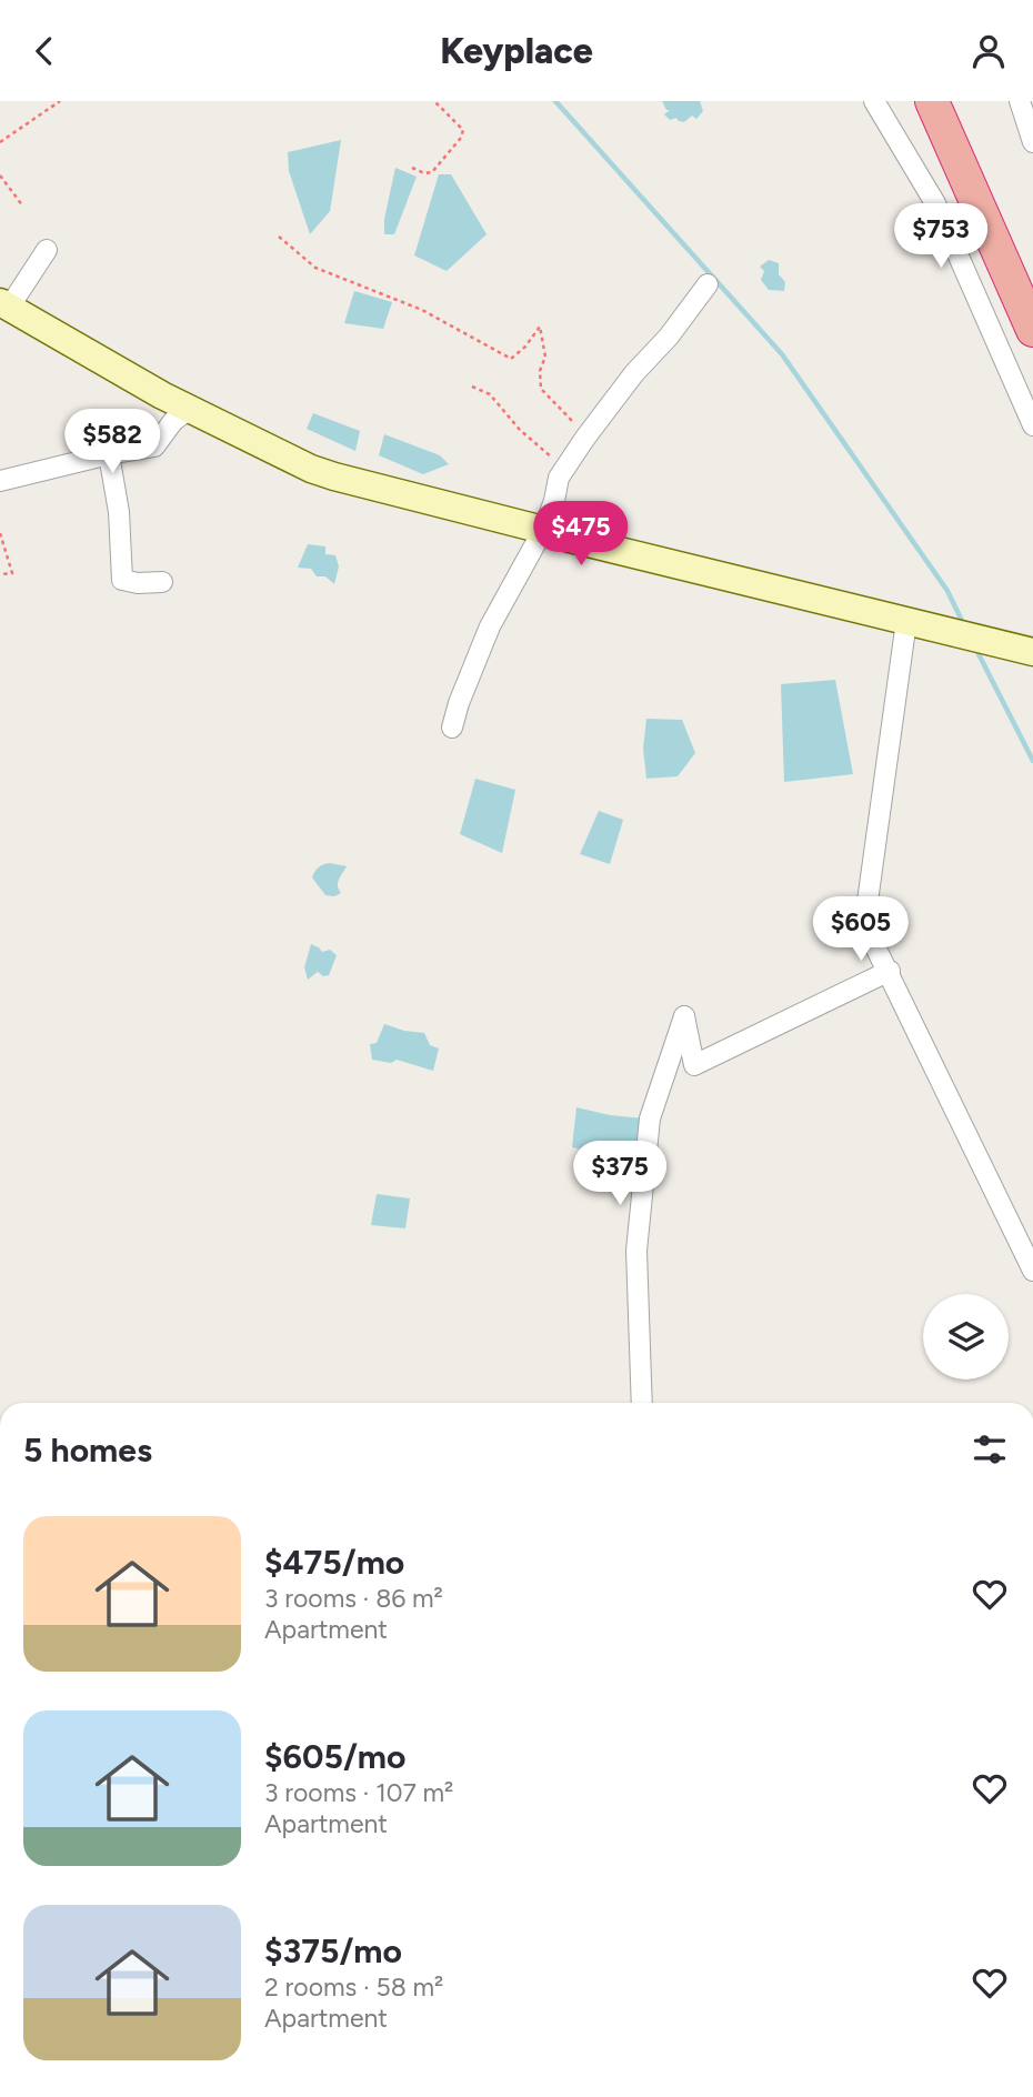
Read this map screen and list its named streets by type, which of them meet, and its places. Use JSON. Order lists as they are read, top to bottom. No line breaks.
{"page":{"header":"Keyplace","price":["$753","$582","$475","$605","$375"],"heading":"5 homes","list":[{"name":"$475/mo","note":"3 rooms · 86 m² · Apartment"},{"name":"$605/mo","note":"3 rooms · 107 m² · Apartment"},{"name":"$375/mo","note":"2 rooms · 58 m² · Apartment"}]}}
